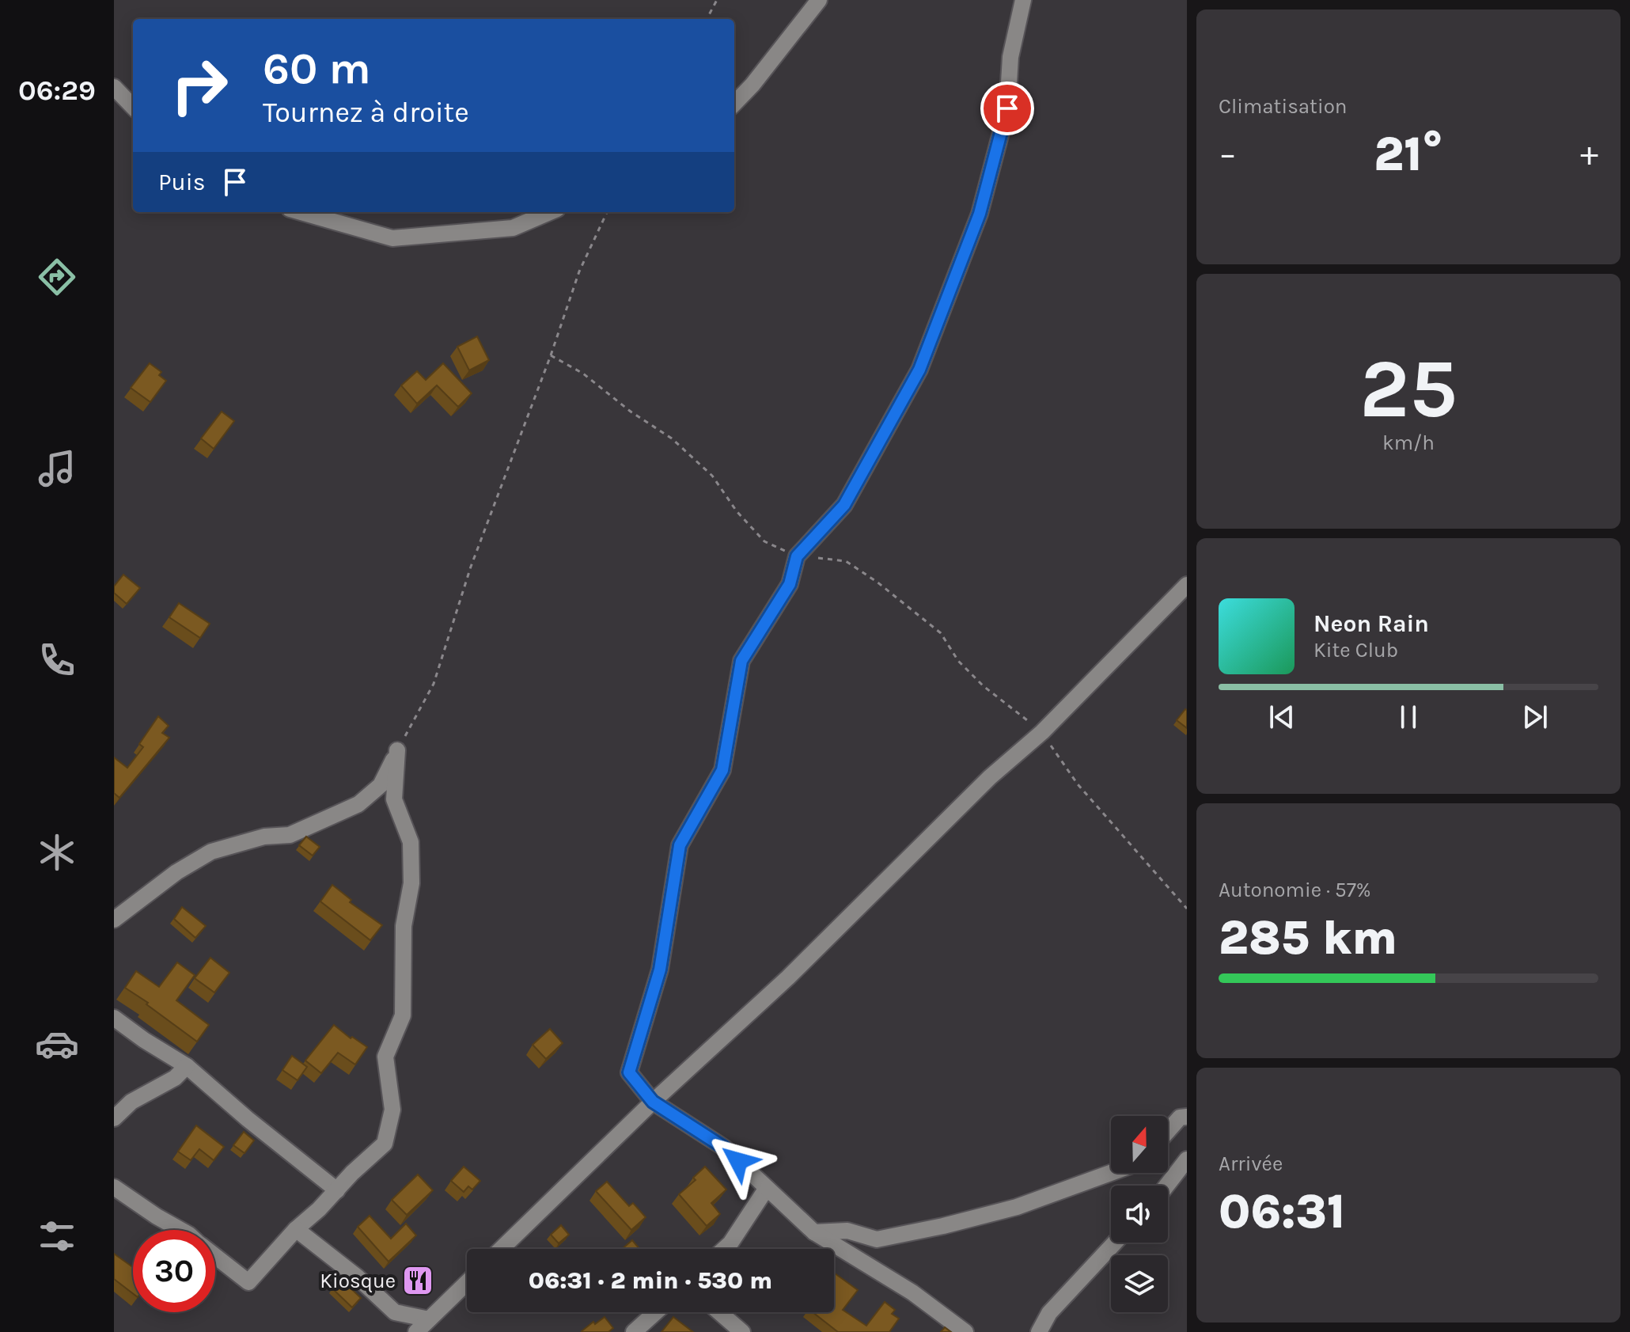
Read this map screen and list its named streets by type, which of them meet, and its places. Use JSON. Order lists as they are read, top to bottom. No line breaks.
{"places":{"restaurant":["Kiosque"]},"north":"top","page":{"tabs":"06:29","tile":["Climatisation",["25","km/h"],["Autonomie · 57%","285 km"],["Arrivée","06:31"]],"turn":["60 m","Tournez à droite"],"heat":["−","21°","+"],"then":"Puis","song":["Neon Rain","Kite Club"],"limit":"30","trip":"06:31 · 2 min · 530 m"}}
